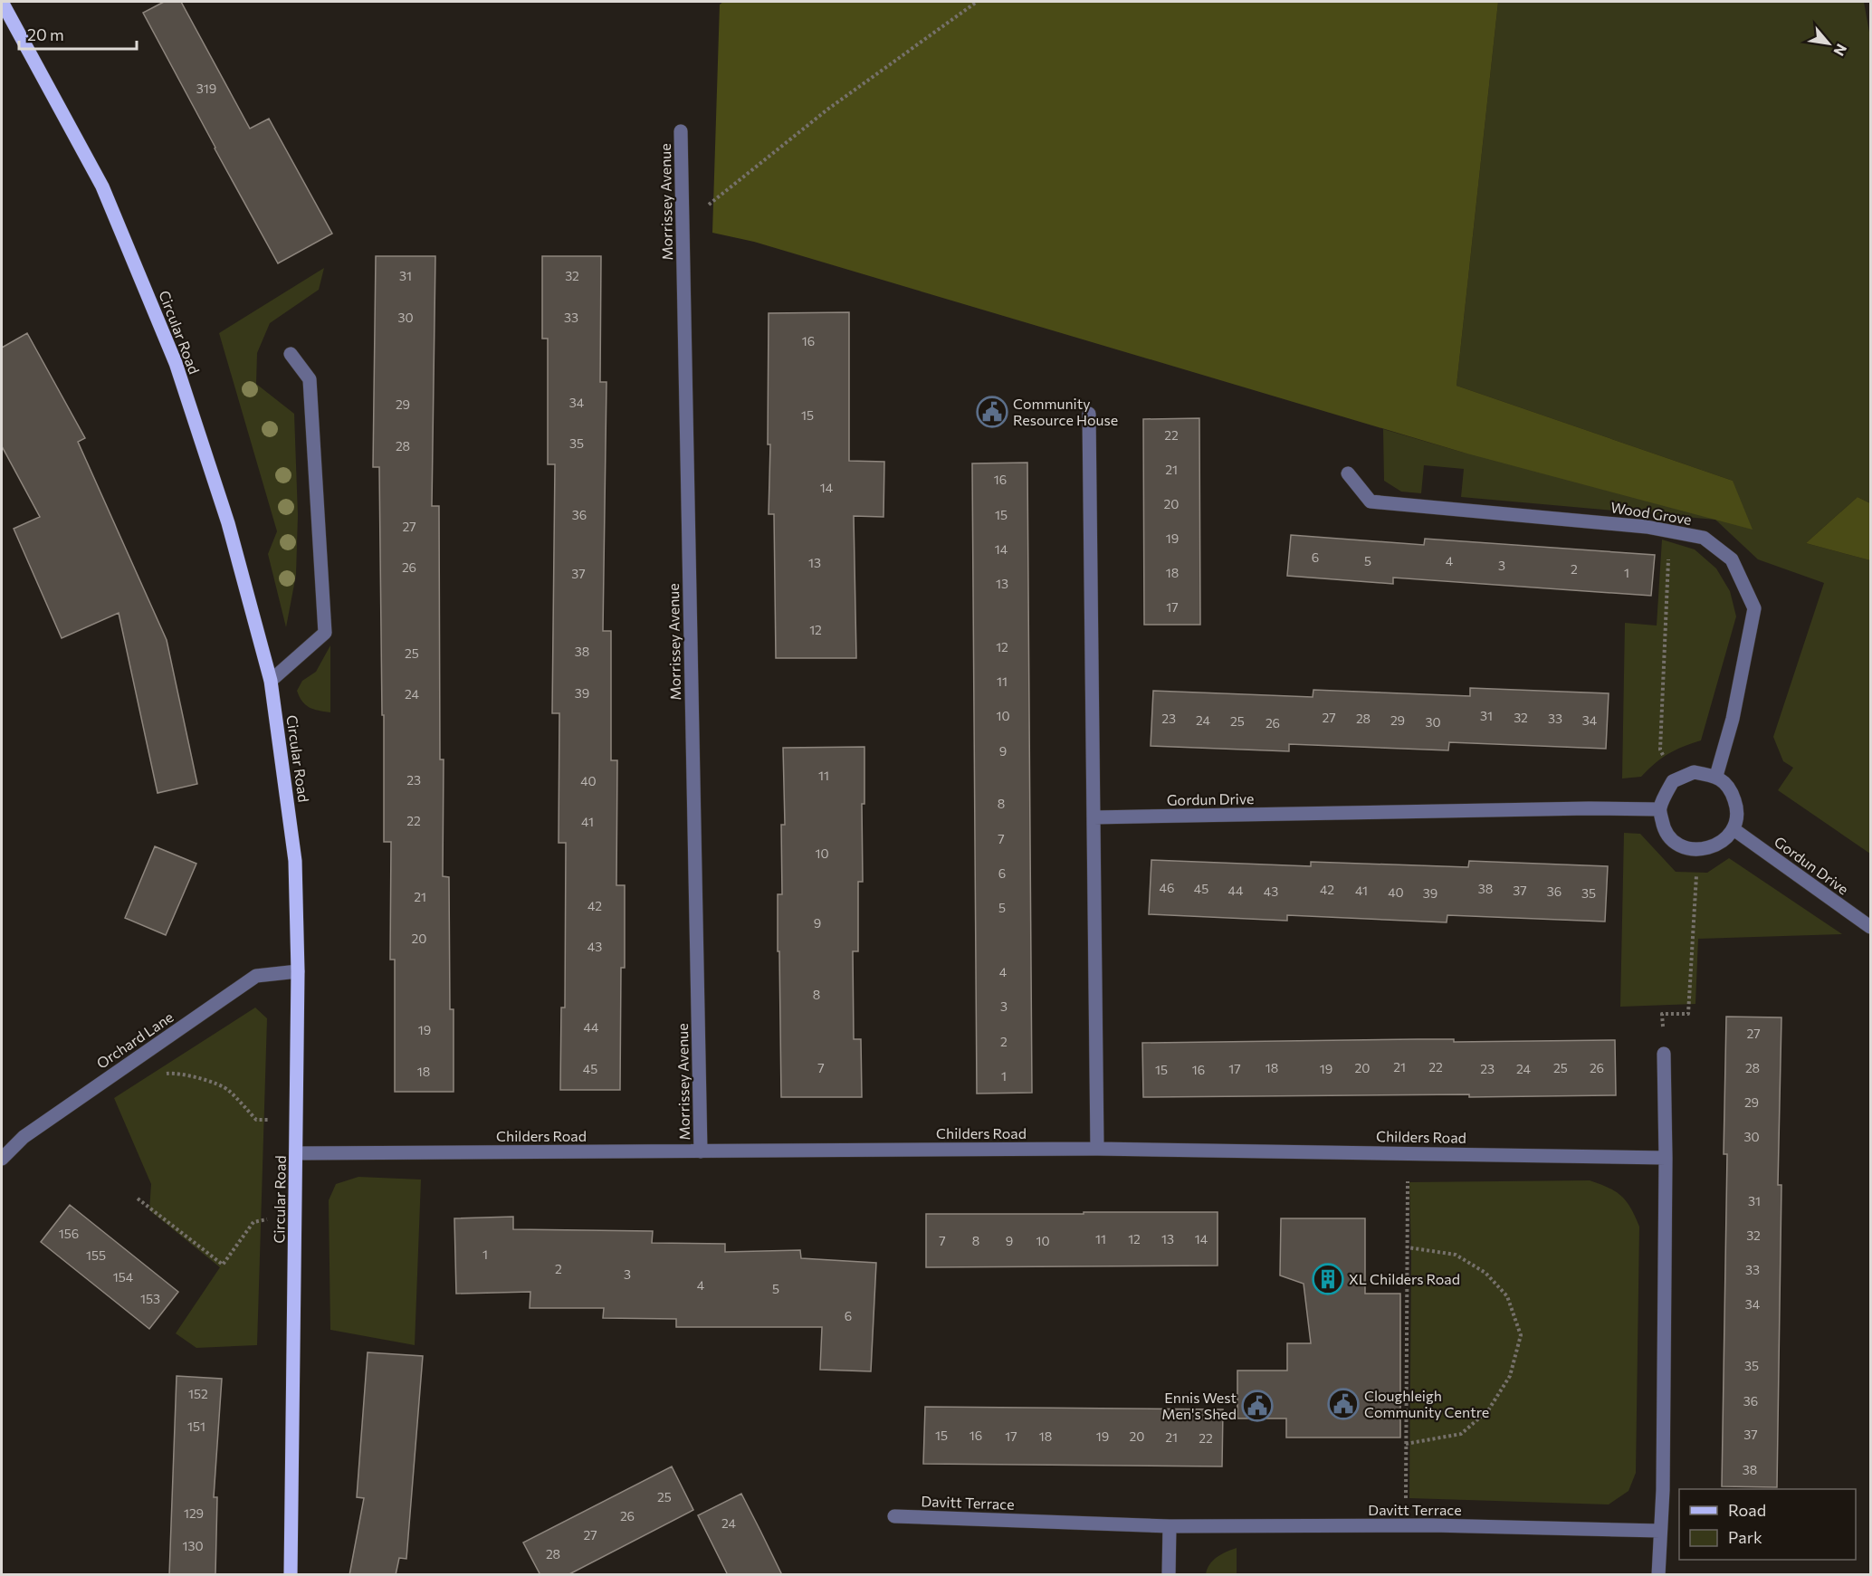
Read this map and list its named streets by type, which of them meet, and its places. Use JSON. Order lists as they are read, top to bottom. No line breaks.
{"streets":{"main road":["Circular Road"],"street":["Morrissey Avenue","Wood Grove","Gordun Drive","Orchard Lane","Childers Road","Davitt Terrace"]},"crossings":[["Morrissey Avenue","Childers Road"],["Circular Road","Orchard Lane"],["Circular Road","Childers Road"],["Wood Grove","Gordun Drive"]],"places":{"public building":["Community Resource House","Cloughleigh Community Centre","Ennis West Men's Shed"],"building":["XL Childers Road"]},"house_numbers":["319","31","32","30","33","16","34","29","15","22","35","28","21","16","14","20","36","15","27","19","14","6","5","4","13","3","26","2","18","1","37","13","17","12","12","38","25","11","39","24","10","31","27","32","23","28","33","24","29","34","25","30","26","9","11","23","40","8","22","41","7","10","6","46","45","38","42","44","41","37","43","36","40","39","35","21","42","5","9","20","43","4","8","3","44","19","27","2","21","22","7","18","20","25","26","28","45","17","19","23","24","15","16","18","1","29","30","31","156","32","11","12","13","14","7","8","9","10","1","155","2","33","3","154","4","5","153","34","6","35","152","36","151","37","15","16","17","18","19","20","21","22","38","25","129","26","24","27","130","28"],"legend":["Road","Park"],"scale_bar":"20 m","north":"bottom right"}
